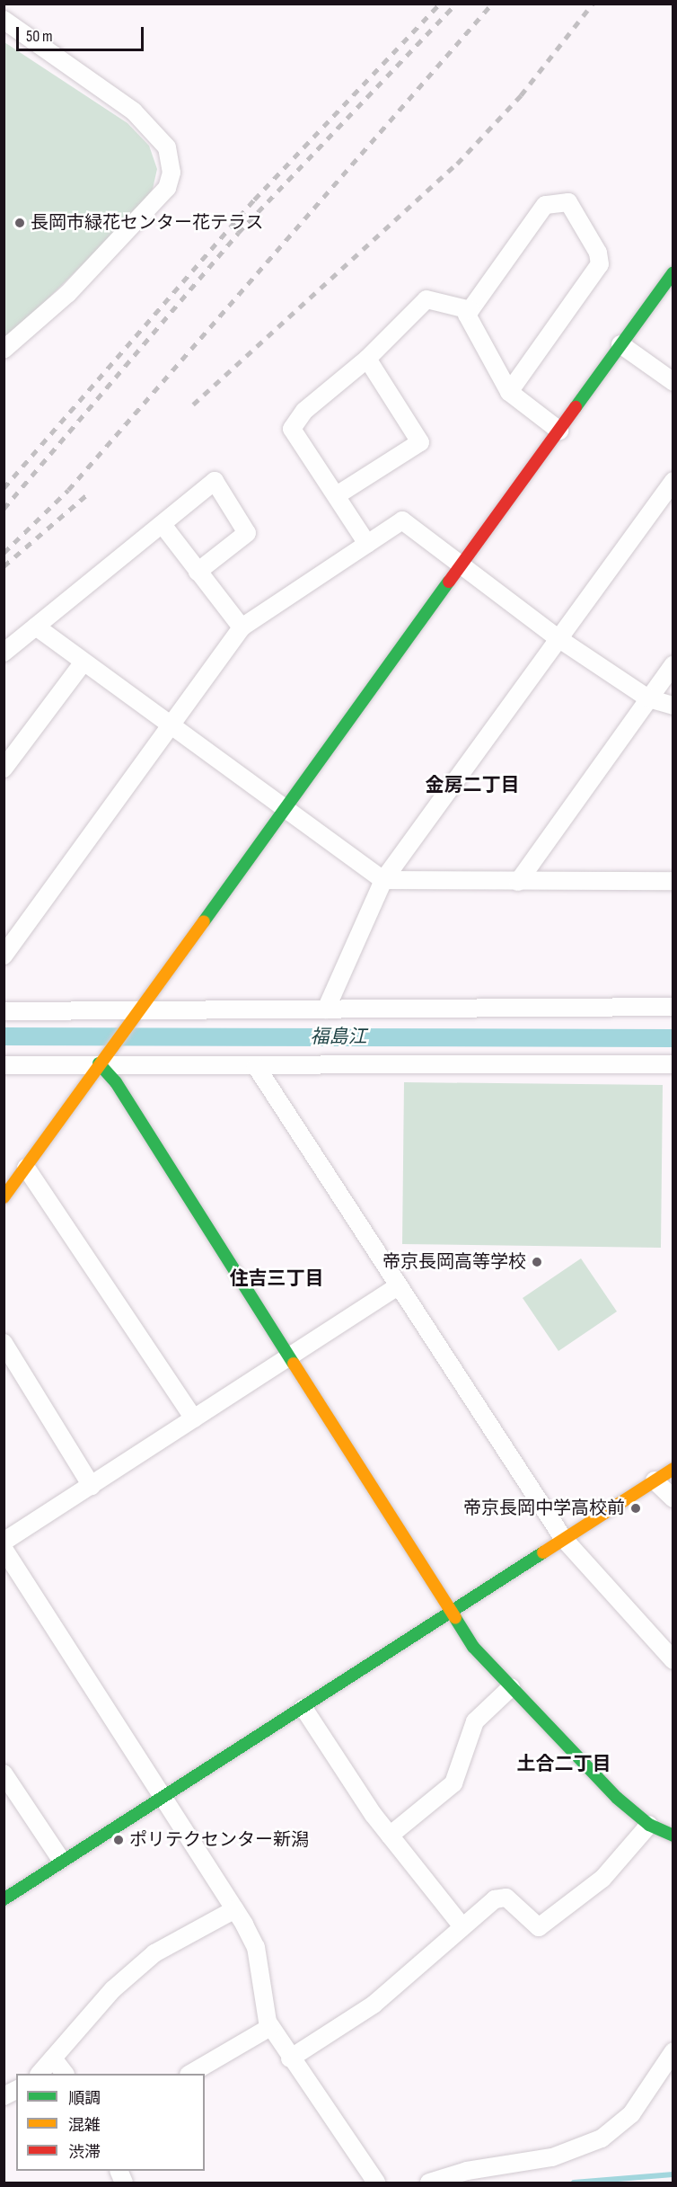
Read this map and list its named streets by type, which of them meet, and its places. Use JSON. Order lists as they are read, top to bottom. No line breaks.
{"districts":["金房二丁目","住吉三丁目","土合二丁目"],"water":["福島江"],"places":["長岡市緑花センター花テラス","帝京長岡高等学校","帝京長岡中学高校前","ポリテクセンター新潟"],"legend":["順調","混雑","渋滞"],"scale_bar":"50 m"}
